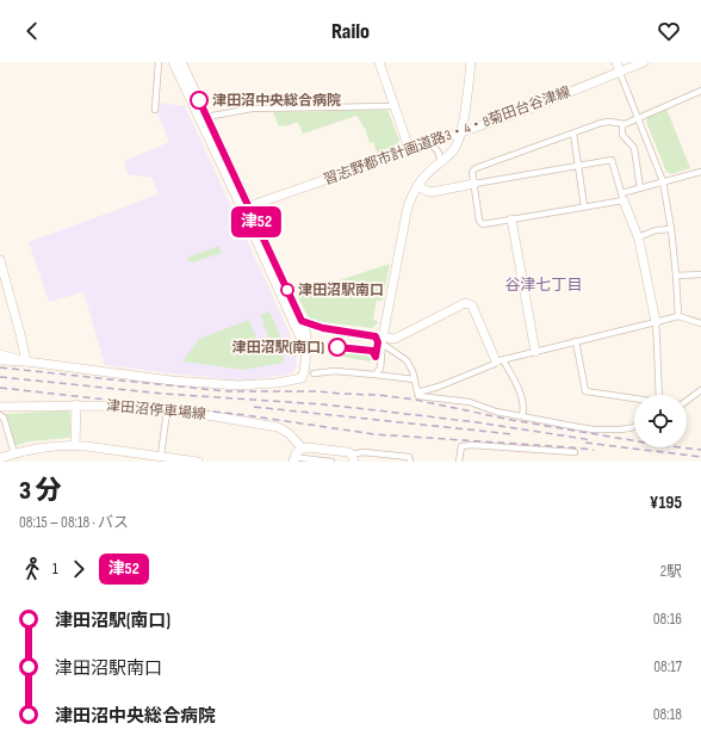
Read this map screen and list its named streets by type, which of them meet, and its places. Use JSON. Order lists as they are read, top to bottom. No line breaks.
{"streets":{"street":["習志野都市計画道路3・4・8菊田台谷津線","津田沼停車場線"]},"districts":["谷津七丁目"],"places":["津田沼中央総合病院","津田沼駅南口","津田沼駅(南口)"],"lines":["bus line 津52"],"page":{"header":"Railo","on_map":"津52","heading":["3 分","08:15 – 08:18 · バス","¥195"],"legs":["1","津52","2駅"],"list":[{"name":"津田沼駅(南口)","value":"08:16"},{"name":"津田沼駅南口","value":"08:17"},{"name":"津田沼中央総合病院","value":"08:18"}]}}
